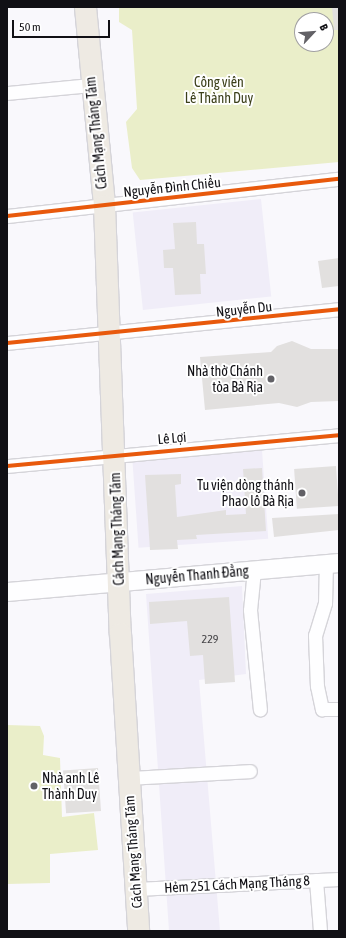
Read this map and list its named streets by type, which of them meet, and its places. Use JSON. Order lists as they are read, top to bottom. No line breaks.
{"streets":{"main road":["Cách Mạng Tháng Tám","Nguyễn Thanh Đằng"],"street":["Nguyễn Đình Chiểu","Nguyễn Du","Lê Lợi","Hẻm 251 Cách Mạng Tháng 8"]},"crossings":[["Cách Mạng Tháng Tám","Nguyễn Đình Chiểu"],["Cách Mạng Tháng Tám","Nguyễn Du"],["Cách Mạng Tháng Tám","Lê Lợi"],["Cách Mạng Tháng Tám","Nguyễn Thanh Đằng"],["Cách Mạng Tháng Tám","Hẻm 251 Cách Mạng Tháng 8"]],"parks":["Công viên Lê Thành Duy"],"places":["Nhà thờ Chánh tòa Bà Rịa","Tu viện dòng thánh Phao lô Bà Rịa","Nhà anh Lê Thành Duy"],"house_numbers":["229"],"scale_bar":"50 m","north":"top right"}
